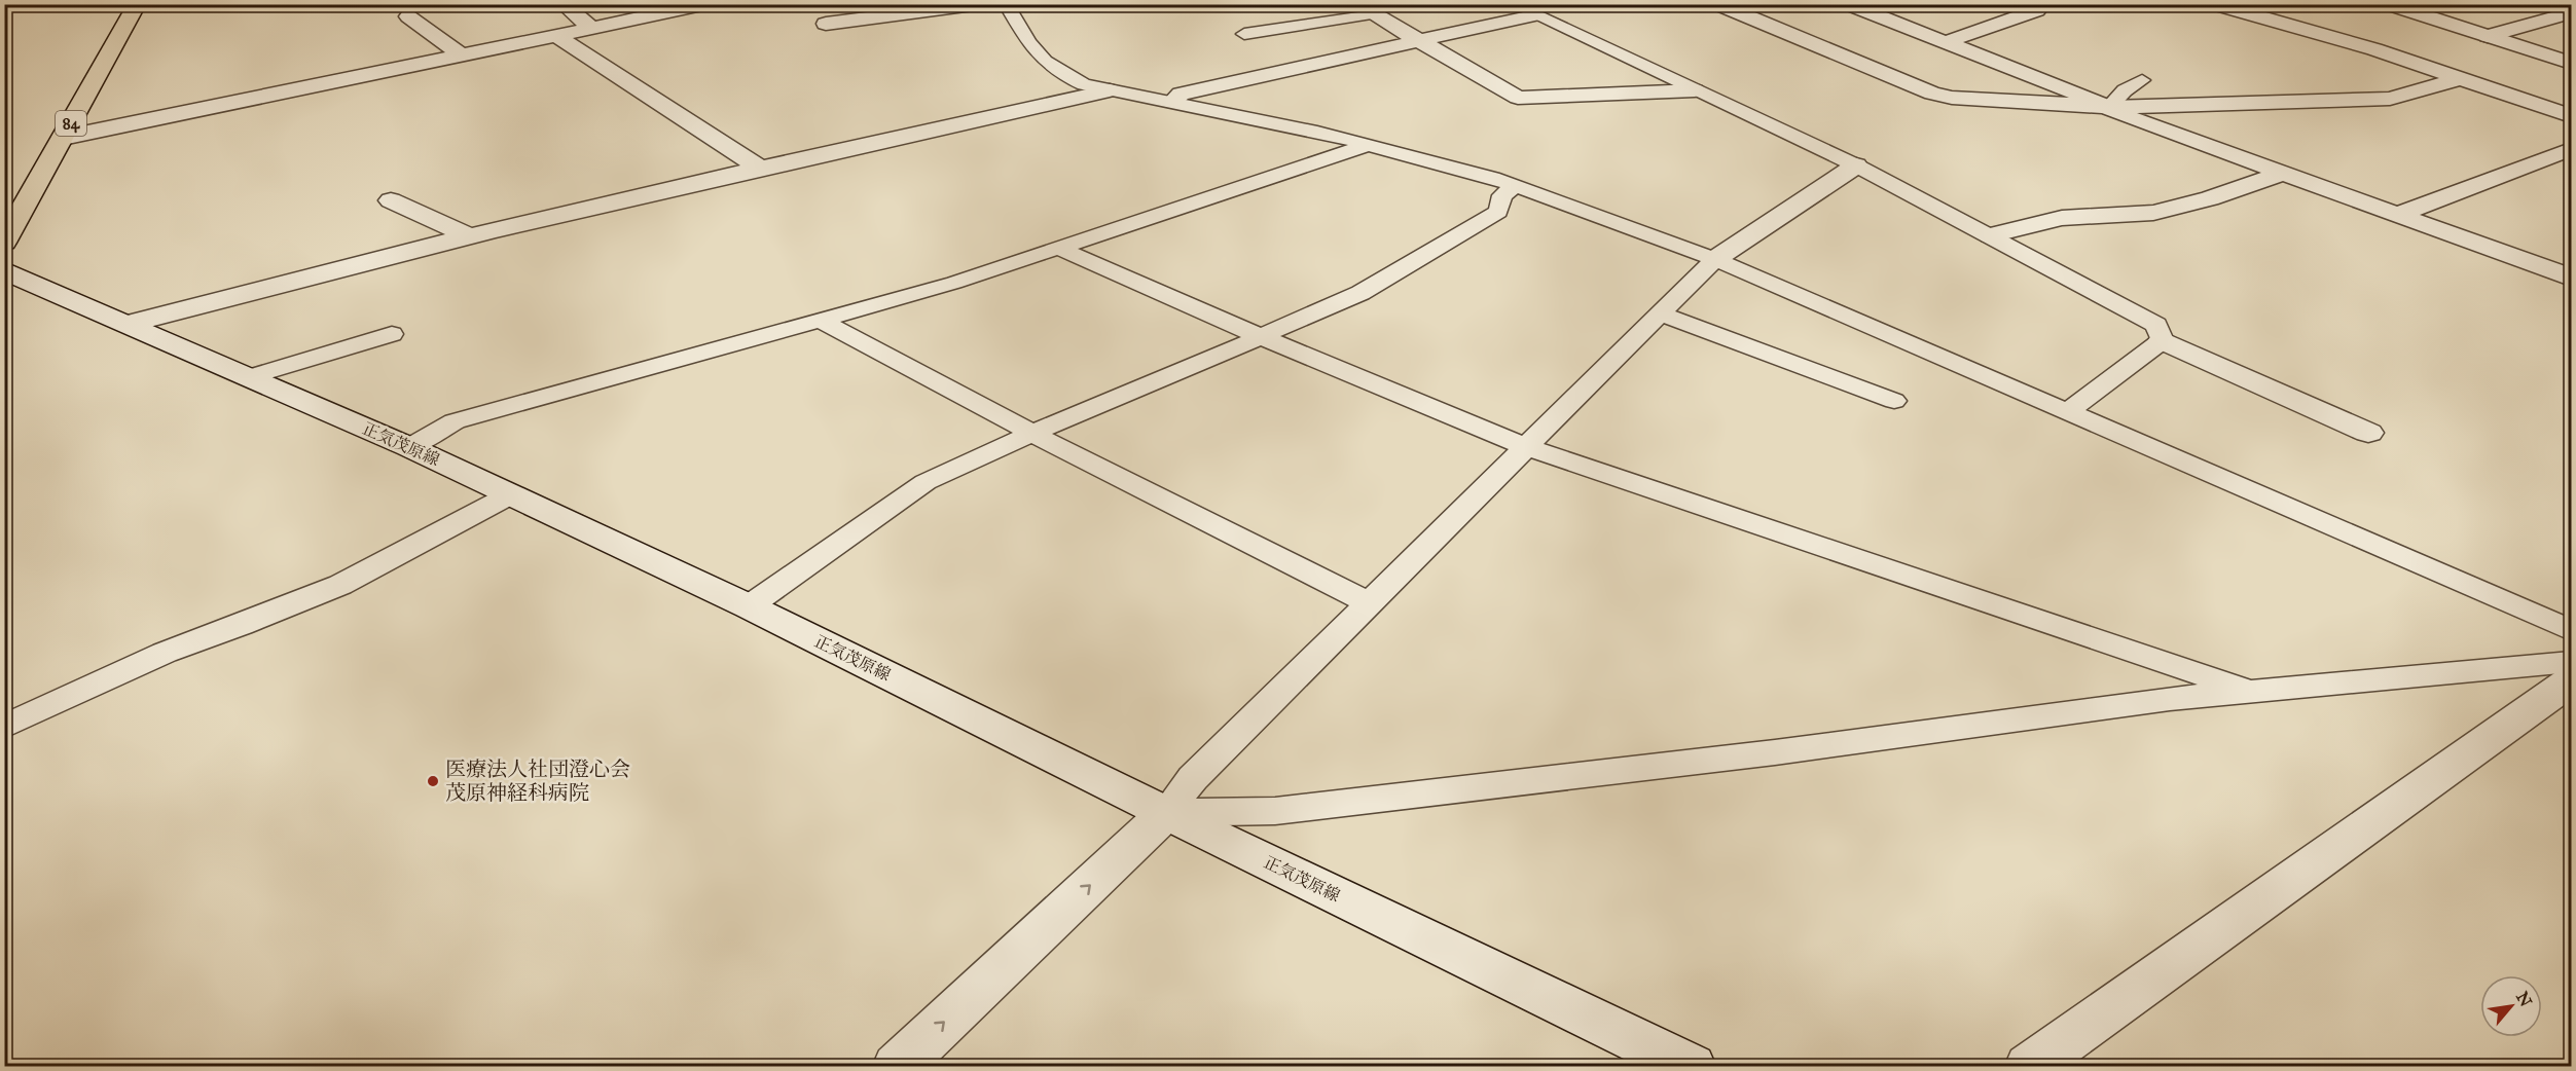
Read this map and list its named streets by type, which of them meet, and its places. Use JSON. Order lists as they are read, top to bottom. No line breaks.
{"streets":{"main road":["84"],"street":["正気茂原線"]},"places":["医療法人社団澄心会 茂原神経科病院"],"north":"top right"}
